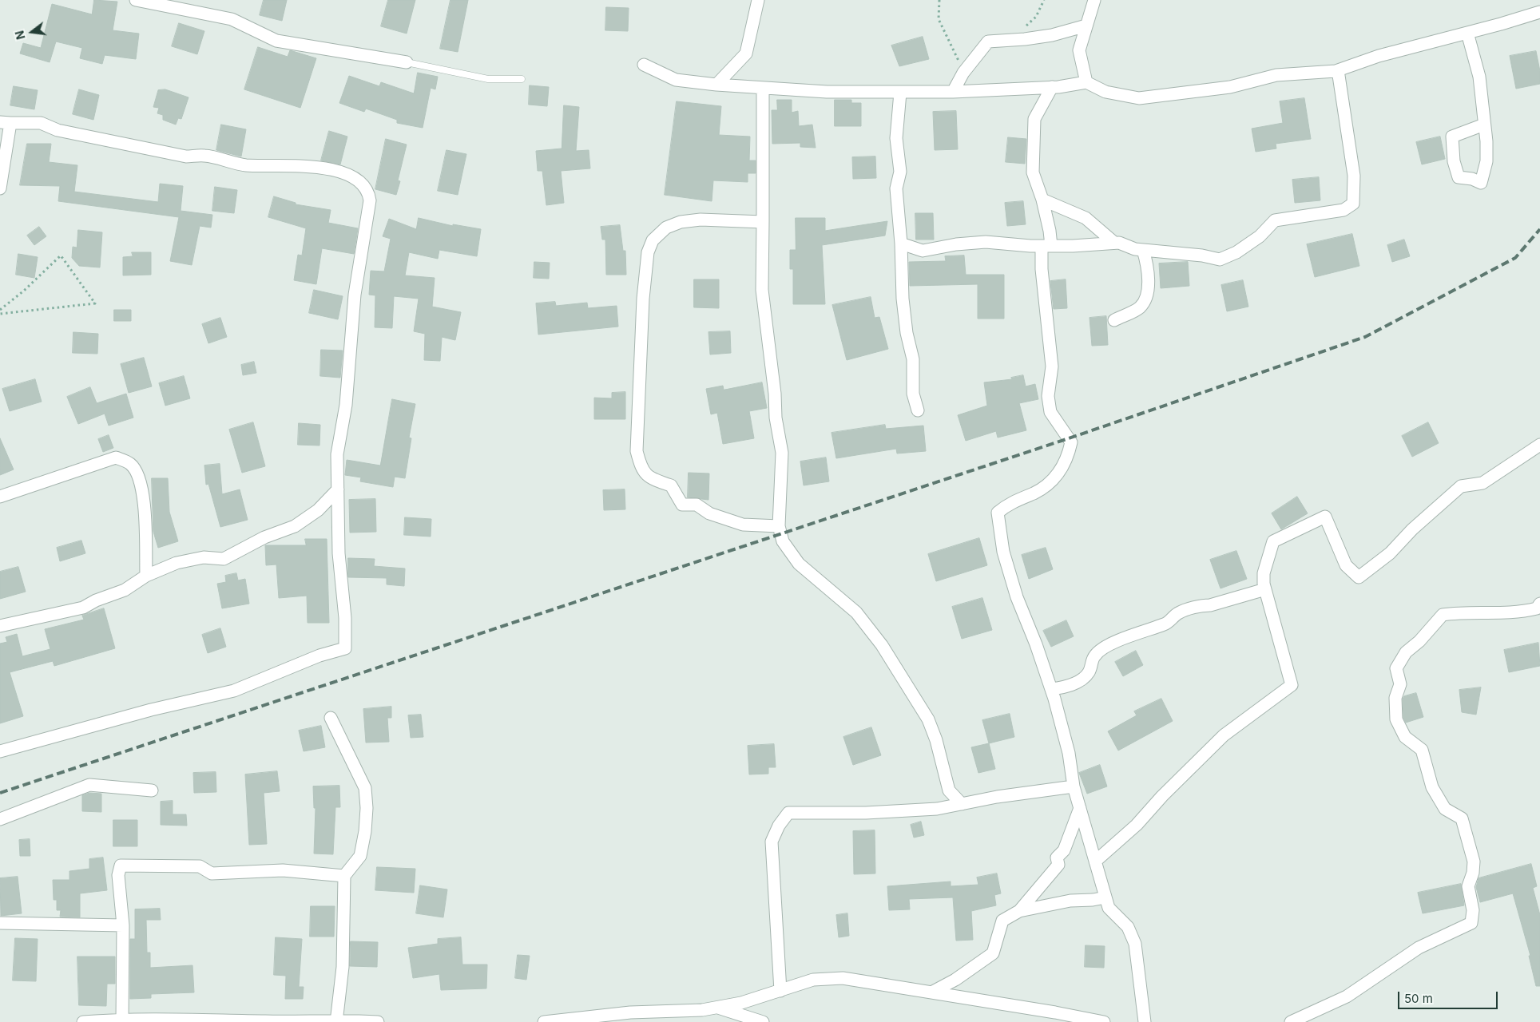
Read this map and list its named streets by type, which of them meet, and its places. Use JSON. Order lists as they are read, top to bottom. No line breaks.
{"scale_bar":"50 m","north":"left"}
